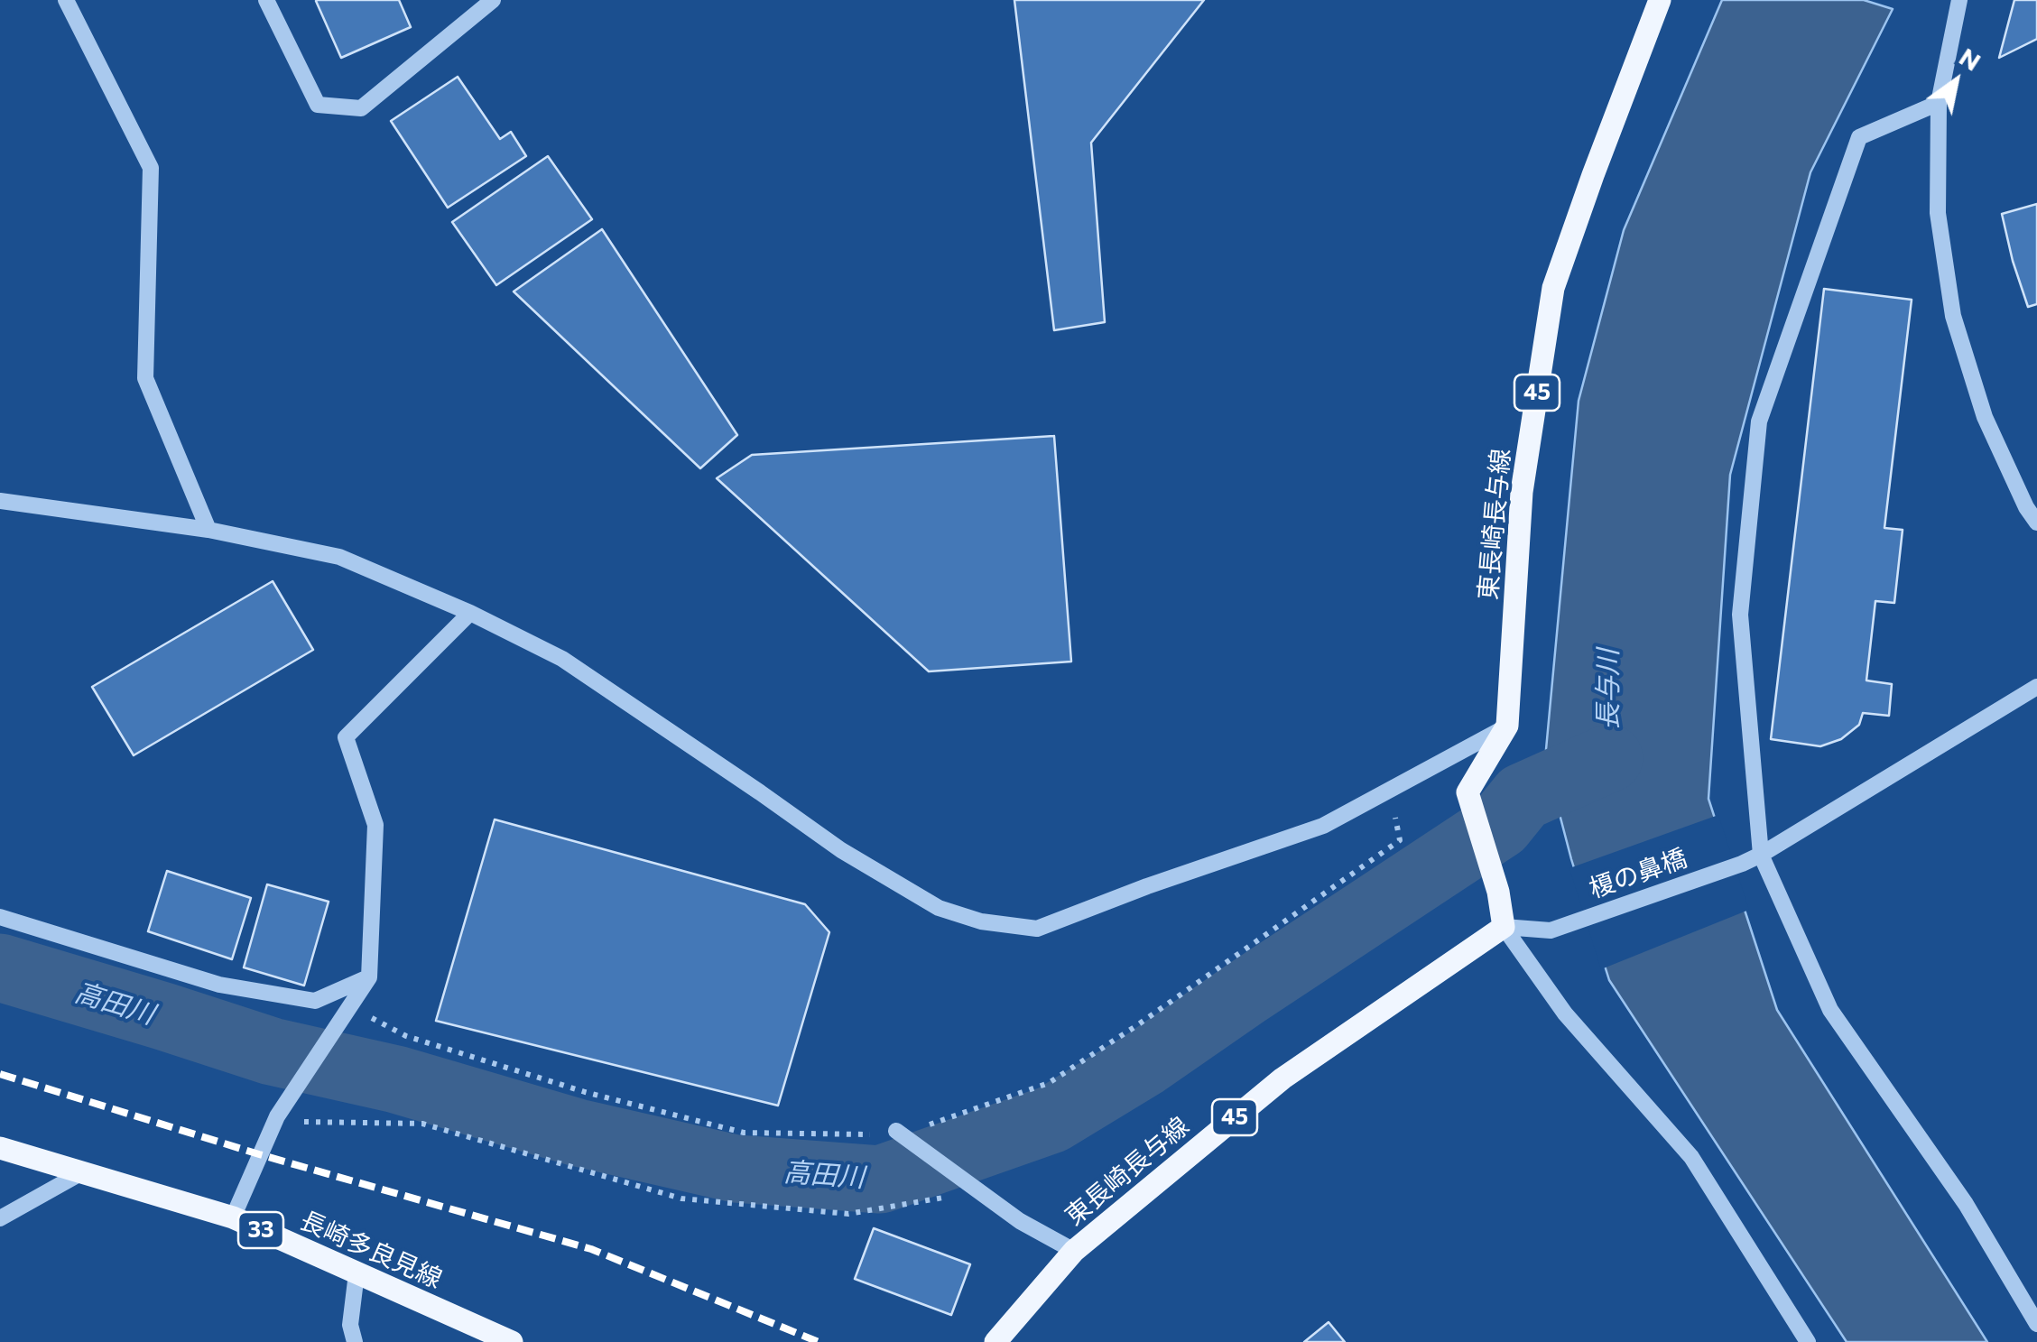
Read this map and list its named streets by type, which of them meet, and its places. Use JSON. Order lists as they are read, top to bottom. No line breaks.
{"streets":{"main road":["45","東長崎長与線","33","長崎多良見線"],"street":["榎の鼻橋"]},"crossings":[["東長崎長与線","榎の鼻橋"]],"water":["長与川","高田川"],"north":"top right"}
